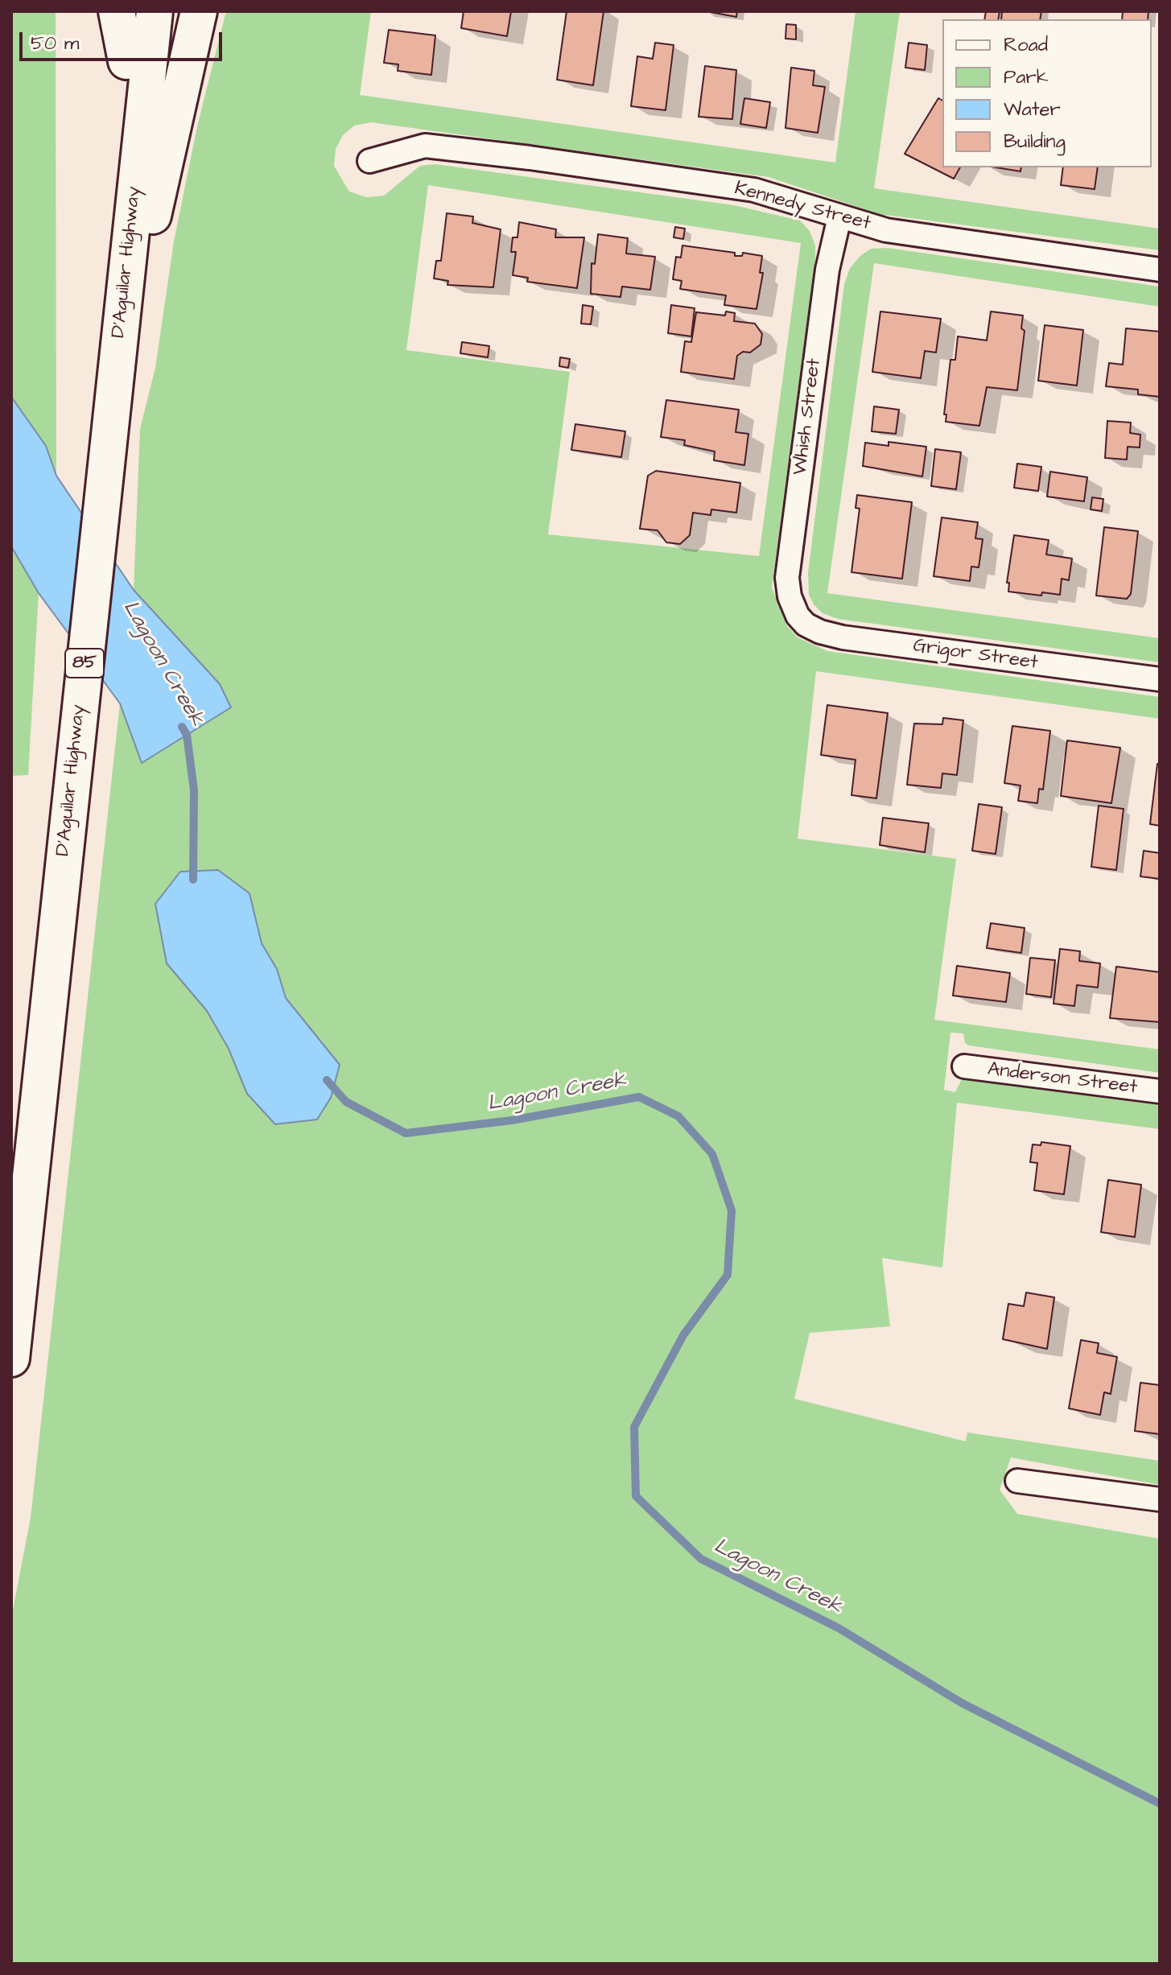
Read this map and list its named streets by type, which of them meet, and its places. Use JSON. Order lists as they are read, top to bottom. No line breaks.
{"streets":{"highway":["D'Aguilar Highway","85"],"street":["Kennedy Street","Whish Street","Grigor Street","Anderson Street"]},"crossings":[["Kennedy Street","Whish Street"],["Whish Street","Grigor Street"]],"water":["Lagoon Creek"],"legend":["Road","Park","Water","Building"],"scale_bar":"50 m"}
